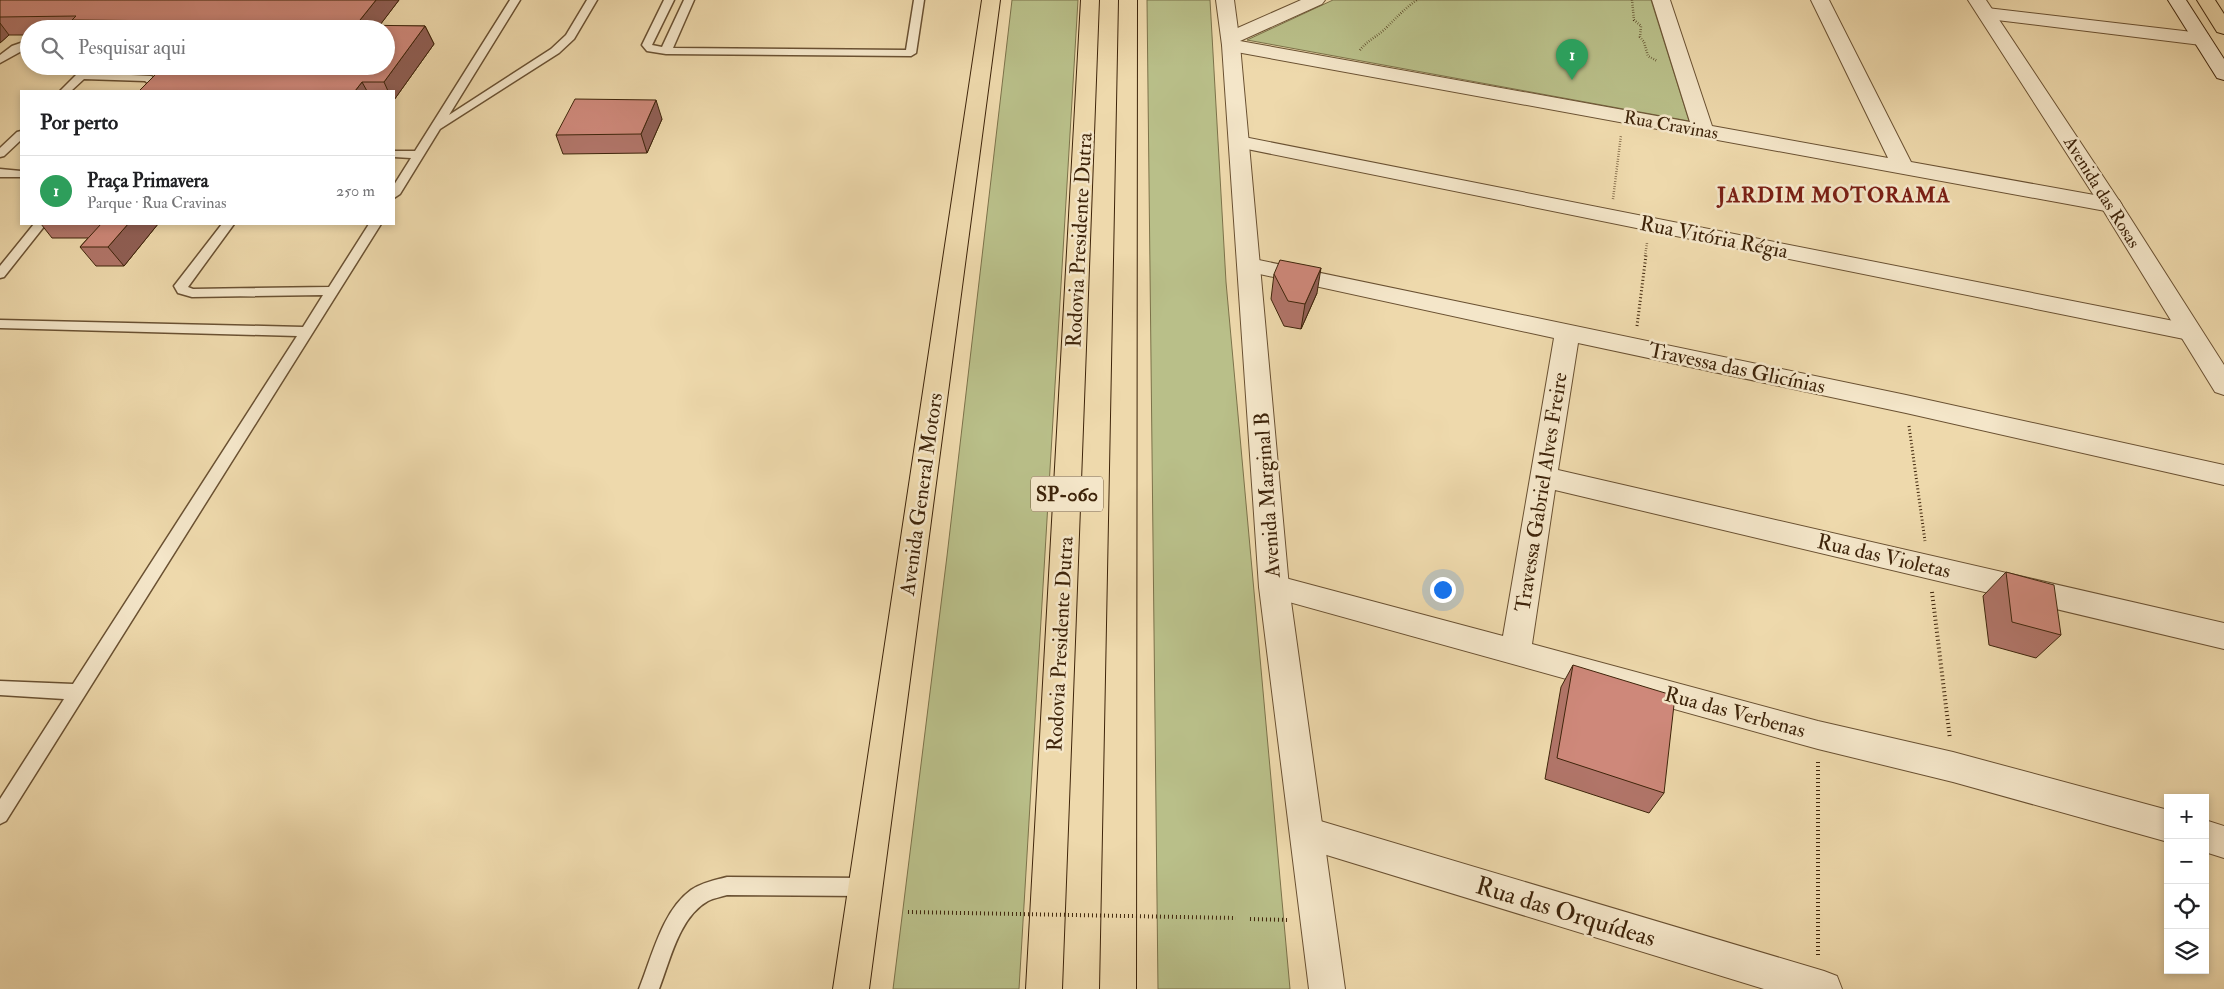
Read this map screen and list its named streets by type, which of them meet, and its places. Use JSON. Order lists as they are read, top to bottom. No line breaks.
{"streets":{"main road":["Rodovia Presidente Dutra","Avenida General Motors","SP-060"],"street":["Rua Cravinas","Avenida das Rosas","Rua Vitória Régia","Travessa das Glicínias","Travessa Gabriel Alves Freire","Avenida Marginal B","Rua das Violetas","Rua das Verbenas","Rua das Orquídeas"]},"crossings":[["Rua Cravinas","Avenida das Rosas"],["Rua Cravinas","Avenida Marginal B"],["Avenida das Rosas","Rua Vitória Régia"],["Rua Vitória Régia","Avenida Marginal B"],["Travessa das Glicínias","Travessa Gabriel Alves Freire"],["Travessa das Glicínias","Avenida Marginal B"],["Travessa Gabriel Alves Freire","Rua das Violetas"],["Travessa Gabriel Alves Freire","Rua das Verbenas"],["Avenida Marginal B","Rua das Verbenas"],["Avenida Marginal B","Rua das Orquídeas"]],"districts":["JARDIM MOTORAMA"],"page":{"search":"Pesquisar aqui","pins":"1","heading":"Por perto","list":[{"mark":"1","name":"Praça Primavera","note":"Parque · Rua Cravinas","value":"250 m"}],"map_buttons":["+","−"]}}
